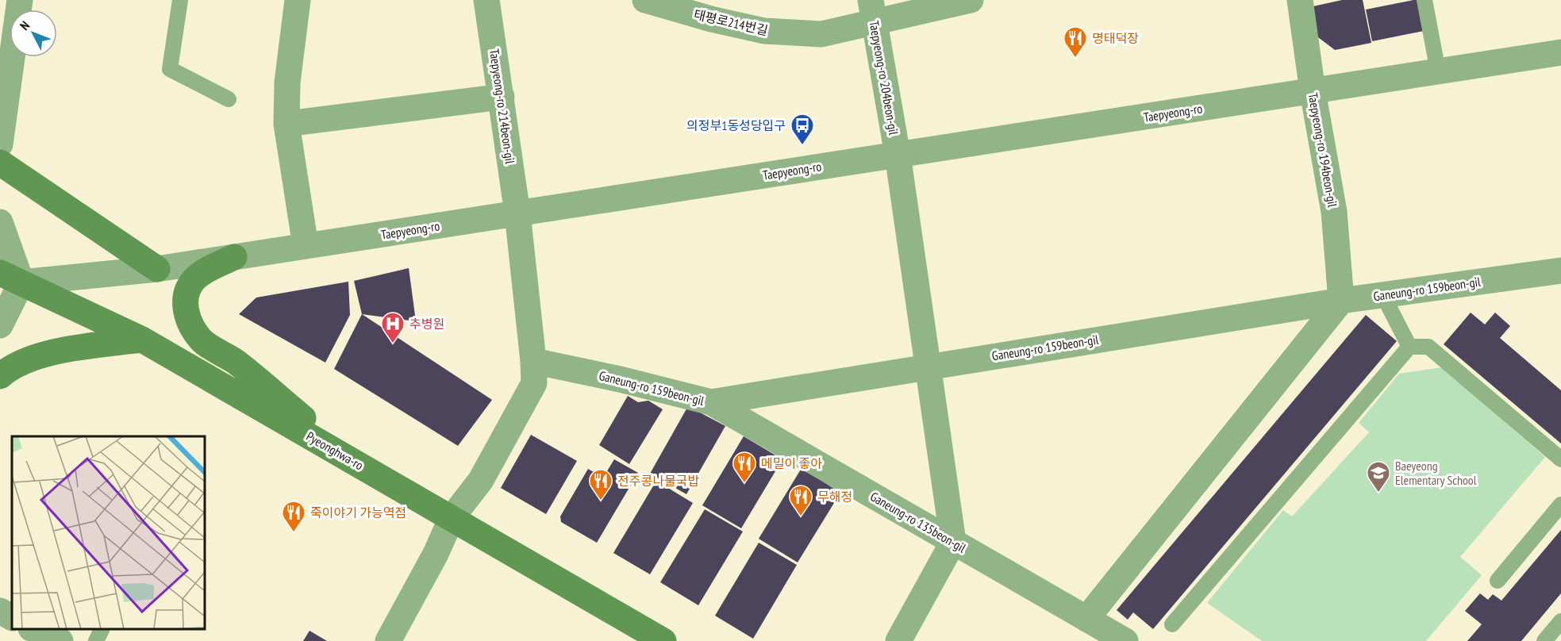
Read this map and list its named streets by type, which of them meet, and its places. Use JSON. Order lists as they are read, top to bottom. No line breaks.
{"streets":{"main road":["Pyeonghwa-ro"],"street":["태평로214번길","Taepyeong-ro 204beon-gil","Taepyeong-ro 214beon-gil","Taepyeong-ro","Taepyeong-ro 194beon-gil","Ganeung-ro 159beon-gil","Ganeung-ro 135beon-gil"]},"crossings":[["태평로214번길","Taepyeong-ro 204beon-gil"],["Taepyeong-ro 204beon-gil","Taepyeong-ro"],["Taepyeong-ro 204beon-gil","Ganeung-ro 159beon-gil"],["Taepyeong-ro 204beon-gil","Ganeung-ro 135beon-gil"],["Taepyeong-ro 214beon-gil","Taepyeong-ro"],["Taepyeong-ro 214beon-gil","Ganeung-ro 159beon-gil"],["Taepyeong-ro 214beon-gil","Pyeonghwa-ro"],["Taepyeong-ro","Taepyeong-ro 194beon-gil"],["Taepyeong-ro","Pyeonghwa-ro"],["Taepyeong-ro 194beon-gil","Ganeung-ro 159beon-gil"],["Ganeung-ro 159beon-gil","Ganeung-ro 135beon-gil"]],"places":{"restaurant":["명태덕장","메밀이 좋아","전주콩나물국밥","무해정","죽이야기 가능역점"],"bus stop":["의정부1동성당입구"],"hospital":["추병원"],"school or university":["Baeyeong Elementary School"]},"north":"top left"}
